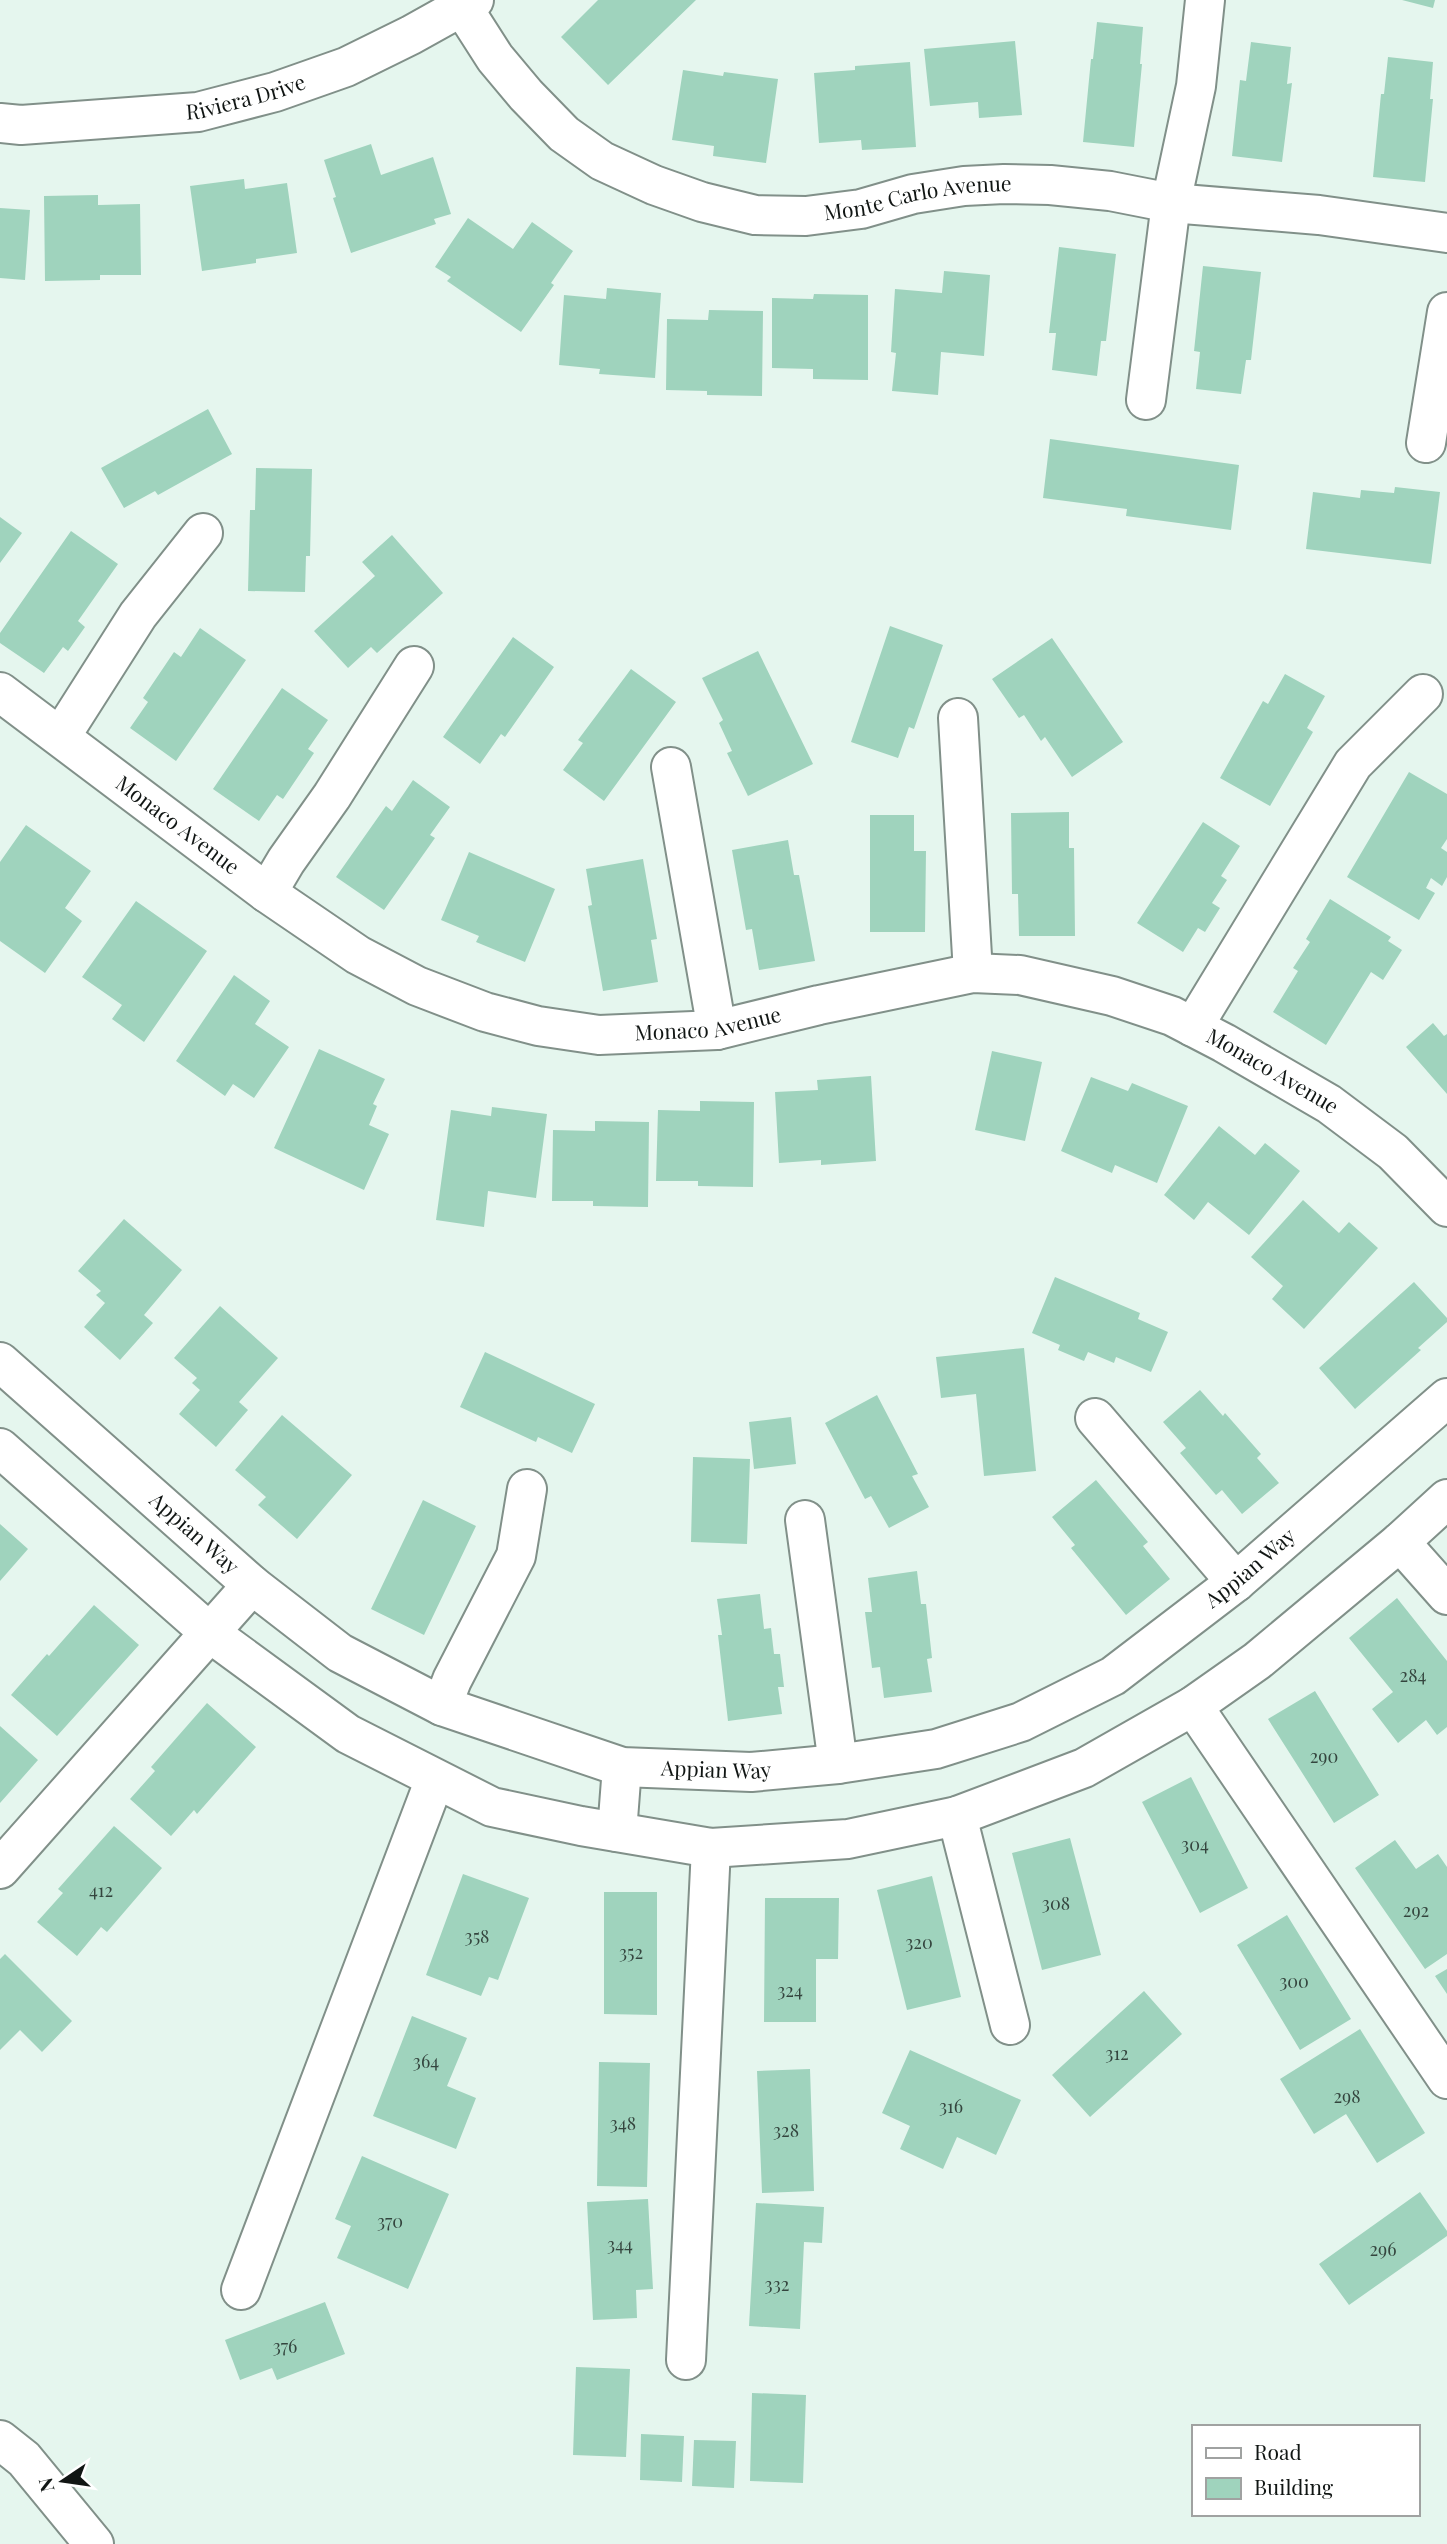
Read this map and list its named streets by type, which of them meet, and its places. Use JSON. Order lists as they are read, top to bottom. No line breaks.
{"streets":{"street":["Riviera Drive","Monte Carlo Avenue","Monaco Avenue","Appian Way"]},"crossings":[["Riviera Drive","Monte Carlo Avenue"]],"house_numbers":["284","290","304","412","308","292","358","320","352","300","324","312","364","298","316","348","328","370","344","296","332","376"],"legend":["Road","Building"],"north":"left"}
